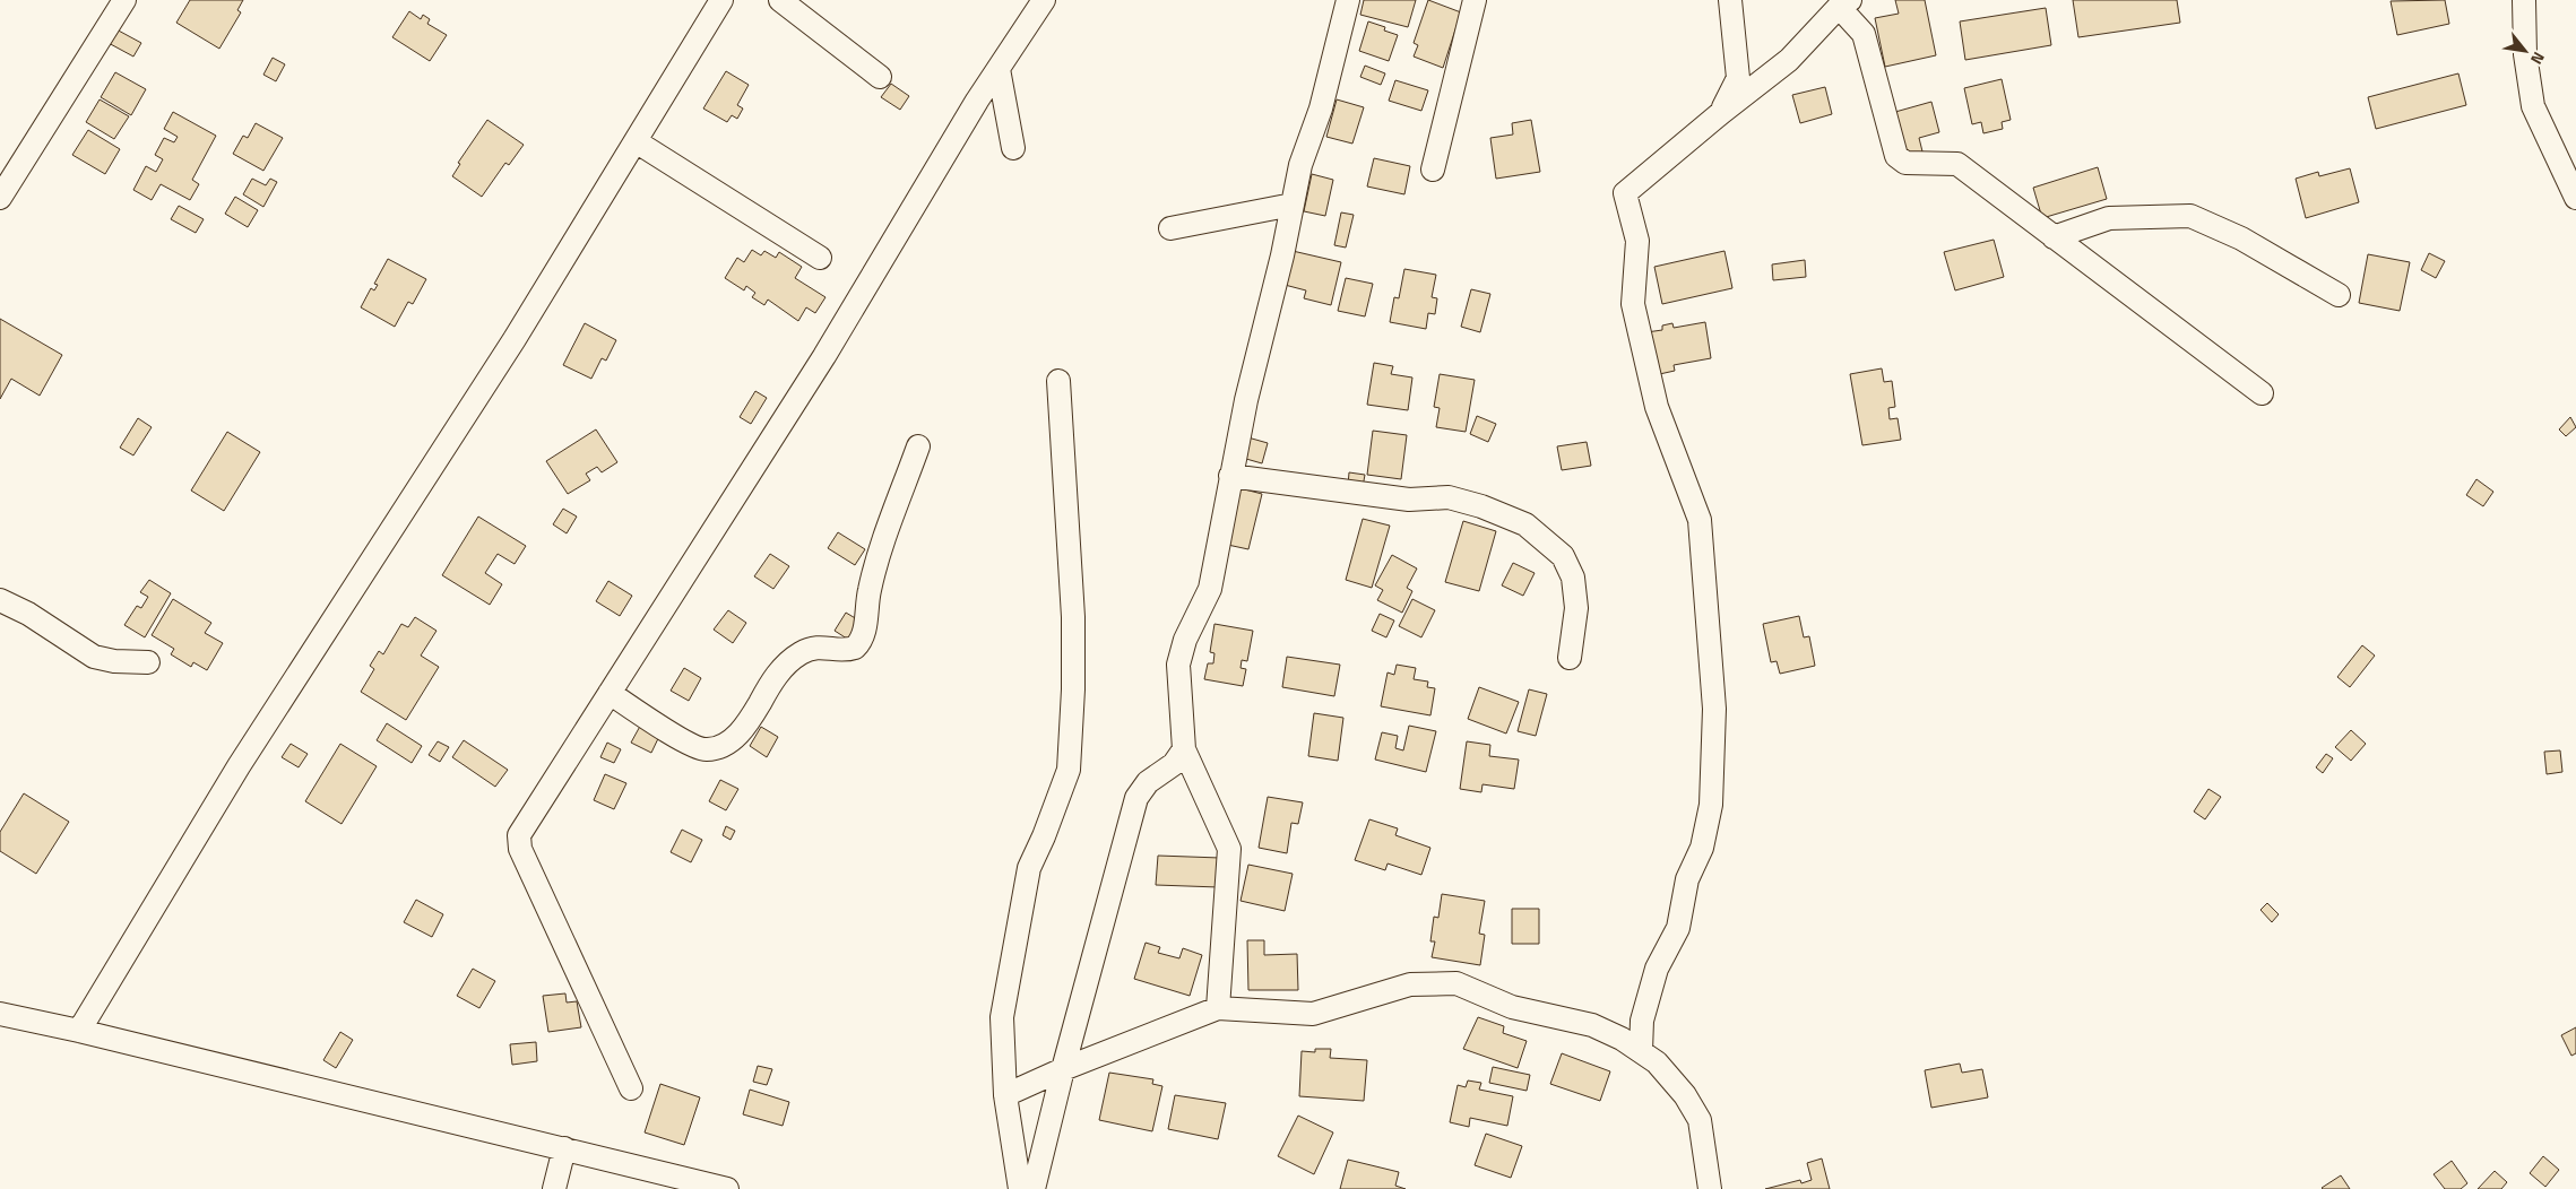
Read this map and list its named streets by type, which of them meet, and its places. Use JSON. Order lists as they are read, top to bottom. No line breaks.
{"north":"bottom right"}
